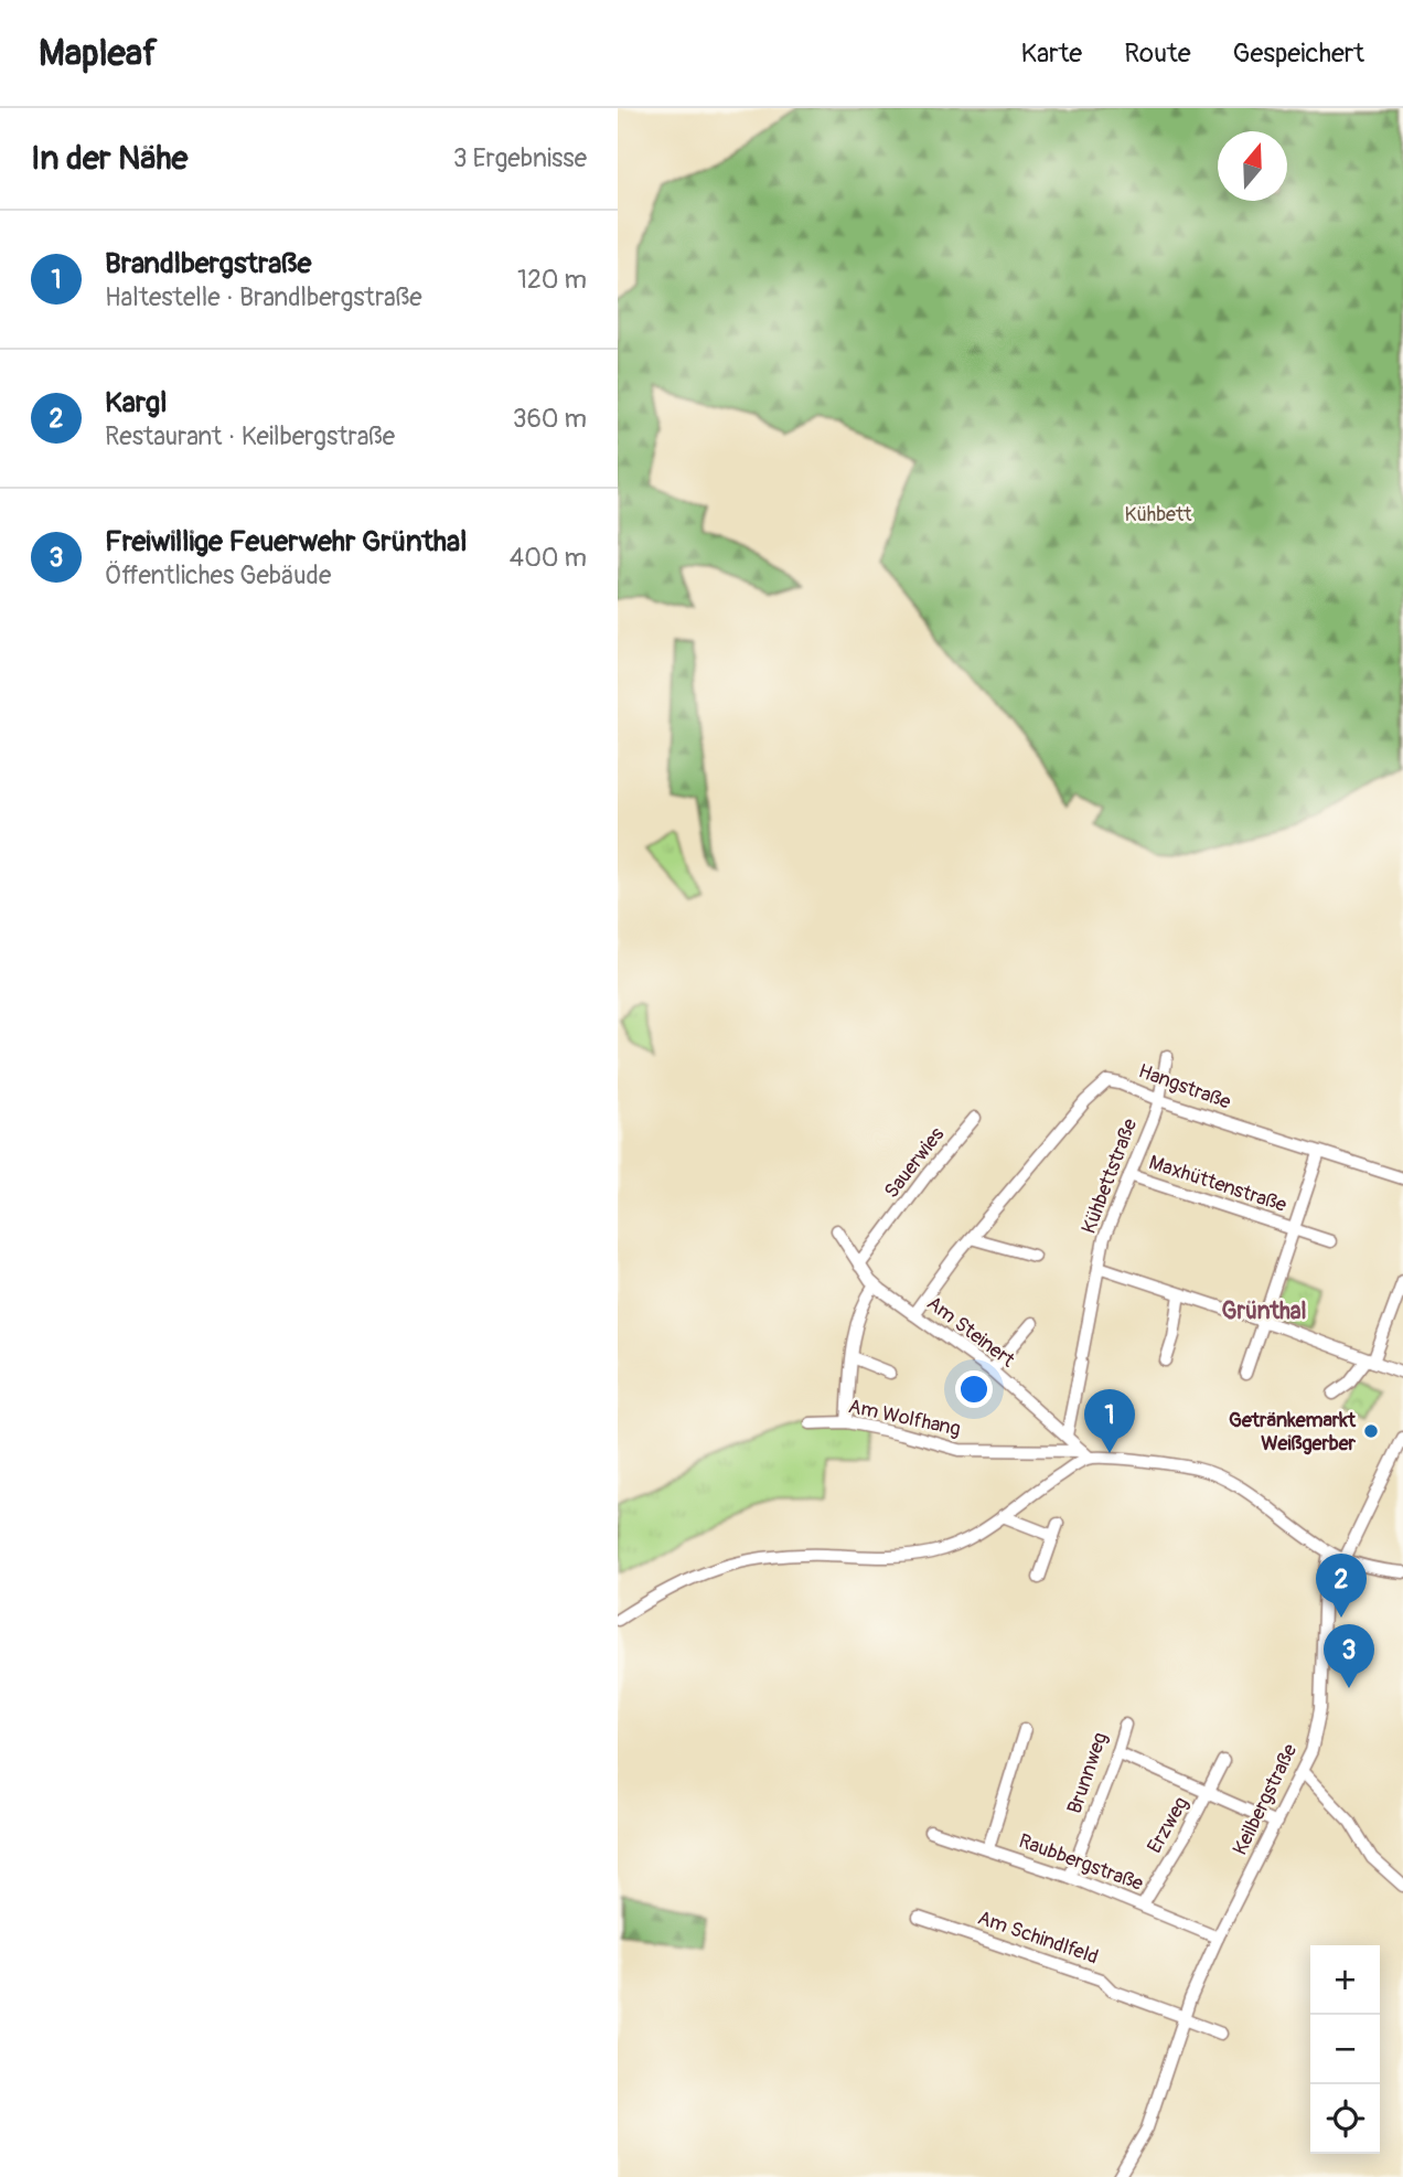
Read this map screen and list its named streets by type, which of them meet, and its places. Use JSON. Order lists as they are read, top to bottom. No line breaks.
{"streets":{"street":["Hangstraße","Sauerwies","Kühbettstraße","Maxhüttenstraße","Am Steinert","Am Wolfhang","Brunnweg","Keilbergstraße","Erzweg","Raubbergstraße","Am Schindlfeld"]},"crossings":[["Hangstraße","Kühbettstraße"],["Hangstraße","Maxhüttenstraße"],["Hangstraße","Am Steinert"],["Sauerwies","Am Steinert"],["Kühbettstraße","Maxhüttenstraße"],["Kühbettstraße","Am Steinert"],["Am Steinert","Am Wolfhang"],["Am Wolfhang","Keilbergstraße"],["Brunnweg","Raubbergstraße"],["Keilbergstraße","Raubbergstraße"],["Keilbergstraße","Am Schindlfeld"],["Erzweg","Raubbergstraße"]],"districts":["Grünthal"],"parks":["Kühbett"],"places":["Getränkemarkt Weißgerber"],"north":"top","page":{"header":"Mapleaf","nav":["Karte","Route","Gespeichert"],"heading":["In der Nähe","3 Ergebnisse"],"list":[{"mark":"1","name":"Brandlbergstraße","note":"Haltestelle · Brandlbergstraße","value":"120 m"},{"mark":"2","name":"Kargl","note":"Restaurant · Keilbergstraße","value":"360 m"},{"mark":"3","name":"Freiwillige Feuerwehr Grünthal","note":"Öffentliches Gebäude","value":"400 m"}],"pins":["1","2","3"],"map_buttons":["+","−"]}}
